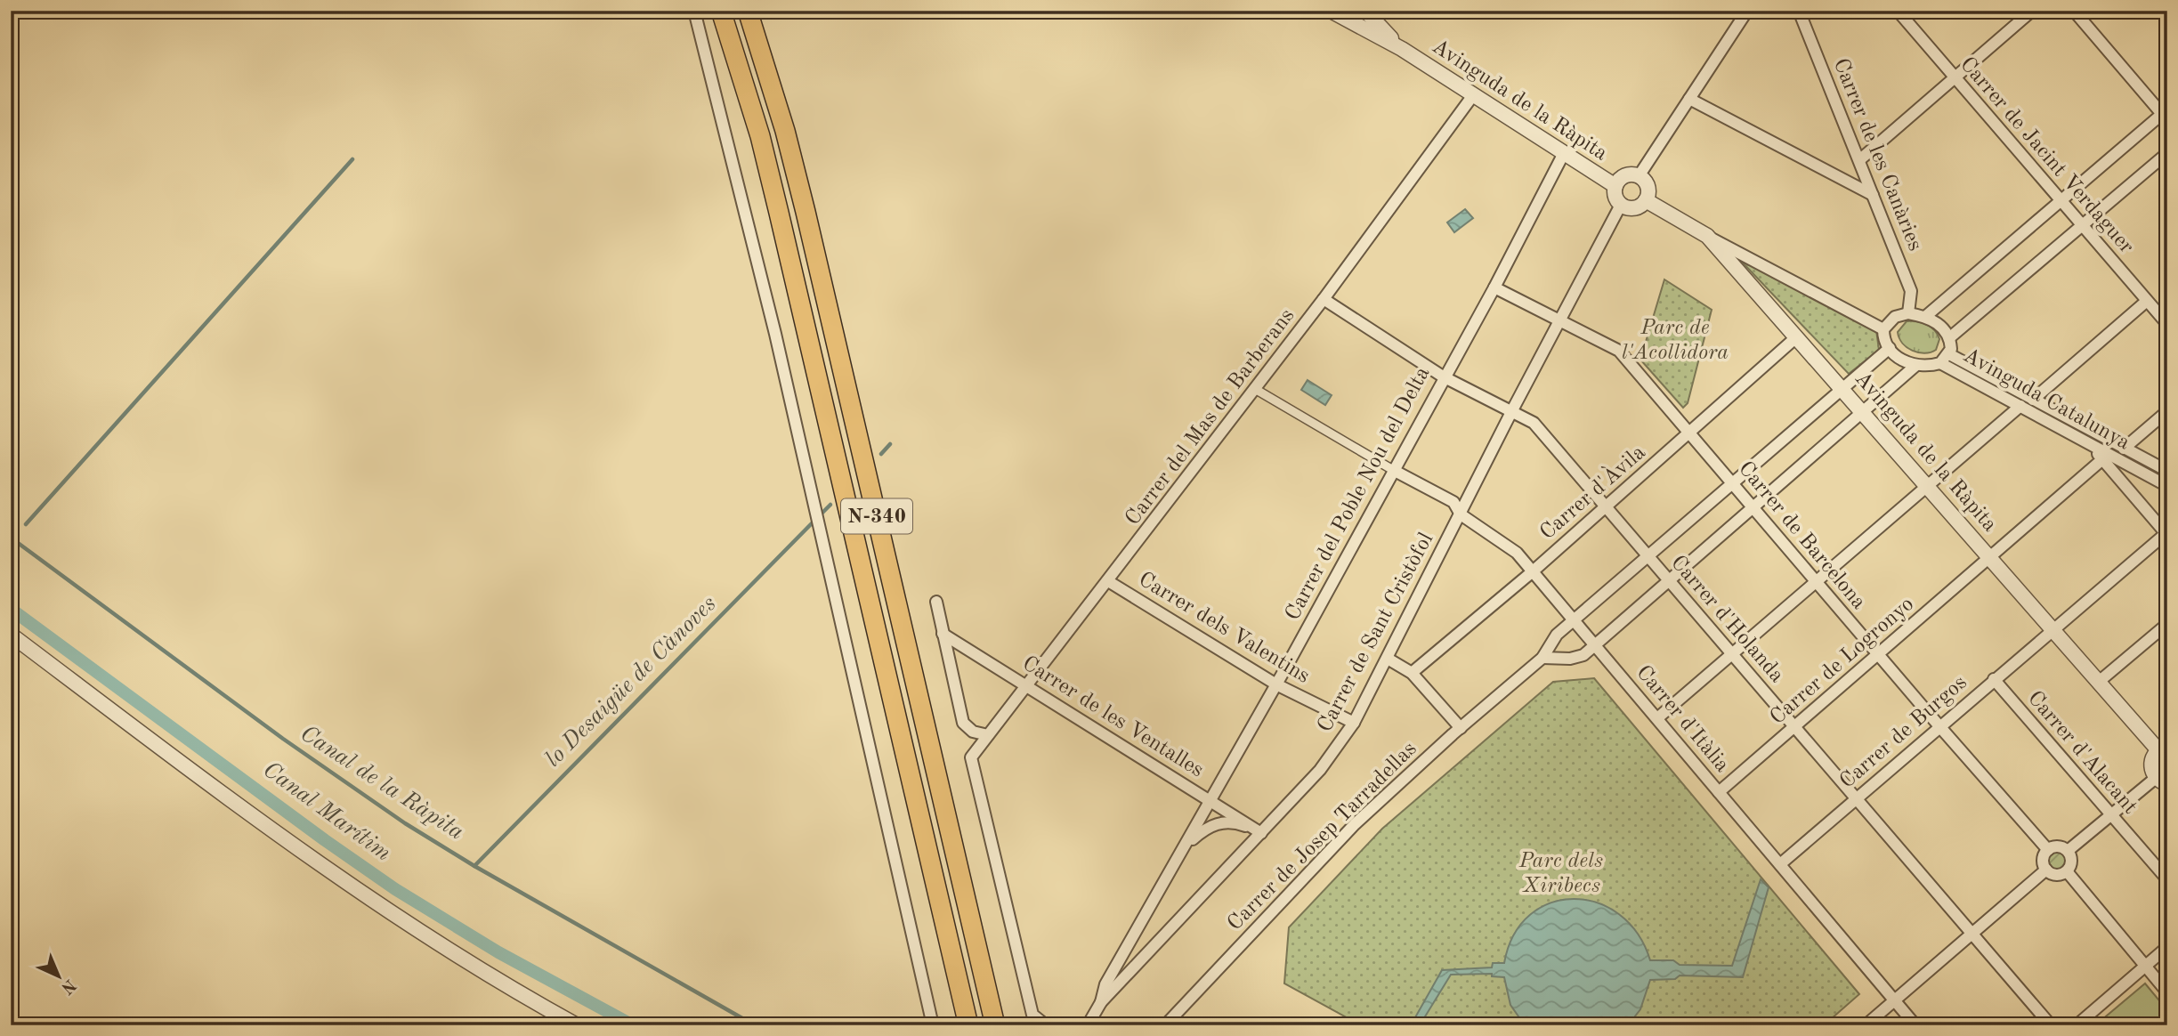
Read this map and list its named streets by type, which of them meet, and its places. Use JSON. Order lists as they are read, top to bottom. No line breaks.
{"streets":{"highway":["N-340"],"street":["Avinguda de la Ràpita","Carrer de les Canàries","Carrer de Jacint Verdaguer","Avinguda Catalunya","Carrer del Mas de Barberans","Carrer d'Àvila","Carrer del Poble Nou del Delta","Carrer de Barcelona","Carrer d'Holanda","Carrer dels Valentins","Carrer de Sant Cristòfol","Carrer de Logronyo","Carrer de les Ventalles","Carrer d'Itàlia","Carrer de Burgos","Carrer d'Alacant","Carrer de Josep Tarradellas"]},"crossings":[["Avinguda de la Ràpita","Carrer del Mas de Barberans"],["Avinguda de la Ràpita","Carrer d'Àvila"],["Avinguda de la Ràpita","Carrer del Poble Nou del Delta"],["Avinguda de la Ràpita","Carrer de Sant Cristòfol"],["Avinguda de la Ràpita","Carrer de Logronyo"],["Avinguda de la Ràpita","Carrer de Burgos"],["Avinguda de la Ràpita","Carrer de Josep Tarradellas"],["Carrer de les Canàries","Avinguda Catalunya"],["Carrer de les Canàries","Carrer de Josep Tarradellas"],["Avinguda Catalunya","Carrer de Logronyo"],["Avinguda Catalunya","Carrer de Josep Tarradellas"],["Carrer del Mas de Barberans","Carrer d'Holanda"],["Carrer del Mas de Barberans","Carrer dels Valentins"],["Carrer del Mas de Barberans","Carrer de les Ventalles"],["Carrer d'Àvila","Carrer de Barcelona"],["Carrer d'Àvila","Carrer d'Holanda"],["Carrer d'Àvila","Carrer d'Itàlia"],["Carrer del Poble Nou del Delta","Carrer de Barcelona"],["Carrer del Poble Nou del Delta","Carrer d'Holanda"],["Carrer del Poble Nou del Delta","Carrer dels Valentins"],["Carrer del Poble Nou del Delta","Carrer de Sant Cristòfol"],["Carrer del Poble Nou del Delta","Carrer de les Ventalles"],["Carrer del Poble Nou del Delta","Carrer d'Itàlia"],["Carrer de Barcelona","Carrer de Sant Cristòfol"],["Carrer de Barcelona","Carrer de Logronyo"],["Carrer de Barcelona","Carrer de Burgos"],["Carrer de Barcelona","Carrer de Josep Tarradellas"],["Carrer d'Holanda","Carrer de Sant Cristòfol"],["Carrer d'Holanda","Carrer de Logronyo"],["Carrer d'Holanda","Carrer de Burgos"],["Carrer d'Holanda","Carrer de Josep Tarradellas"],["Carrer dels Valentins","Carrer de Sant Cristòfol"],["Carrer de Sant Cristòfol","Carrer de les Ventalles"],["Carrer de Sant Cristòfol","Carrer d'Itàlia"],["Carrer de Logronyo","Carrer d'Itàlia"],["Carrer d'Itàlia","Carrer de Burgos"],["Carrer d'Itàlia","Carrer de Josep Tarradellas"],["Carrer de Burgos","Carrer d'Alacant"]],"water":["lo Desaigüe de Cànoves","Canal de la Ràpita","Canal Marítim"],"parks":["Parc de l'Acollidora","Parc dels Xiribecs"],"north":"bottom right"}
